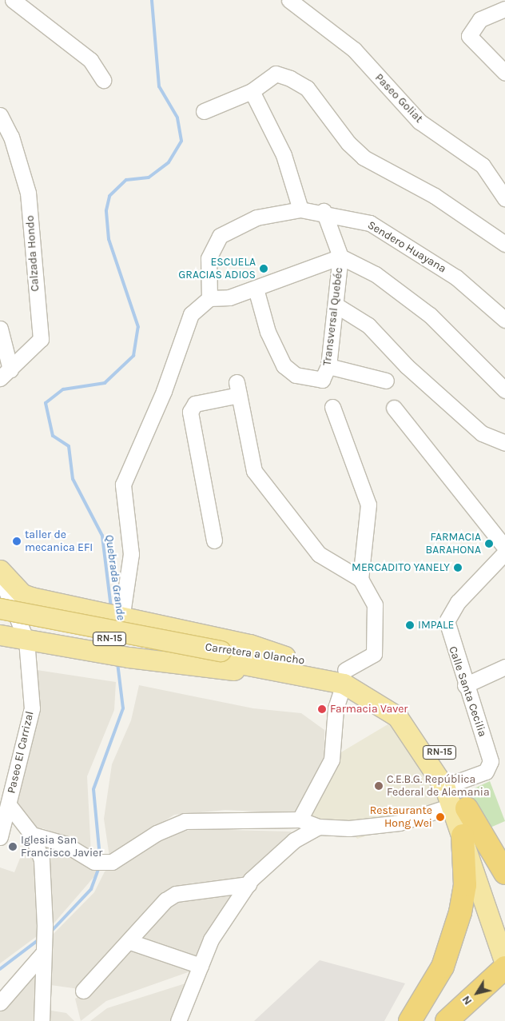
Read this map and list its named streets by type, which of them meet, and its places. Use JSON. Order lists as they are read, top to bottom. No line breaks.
{"streets":{"main road":["RN-15","Carretera a Olancho"],"street":["Paseo Goliat","Sendero Huayana","Calzada Hondo","Transversal Quebéc","Calle Santa Cecilia","Paseo El Carrizal"]},"crossings":[["Sendero Huayana","Transversal Quebéc"],["Carretera a Olancho","Calle Santa Cecilia"],["Carretera a Olancho","Paseo El Carrizal"]],"water":["Quebrada Grande"],"places":["ESCUELA GRACIAS ADIOS","taller de mecanica EFI","FARMACIA BARAHONA","MERCADITO YANELY","IMPALE","Farmacia Vaver","C.E.B.G. República Federal de Alemania","Restaurante Hong Wei","Iglesia San Francisco Javier"],"north":"bottom left"}
